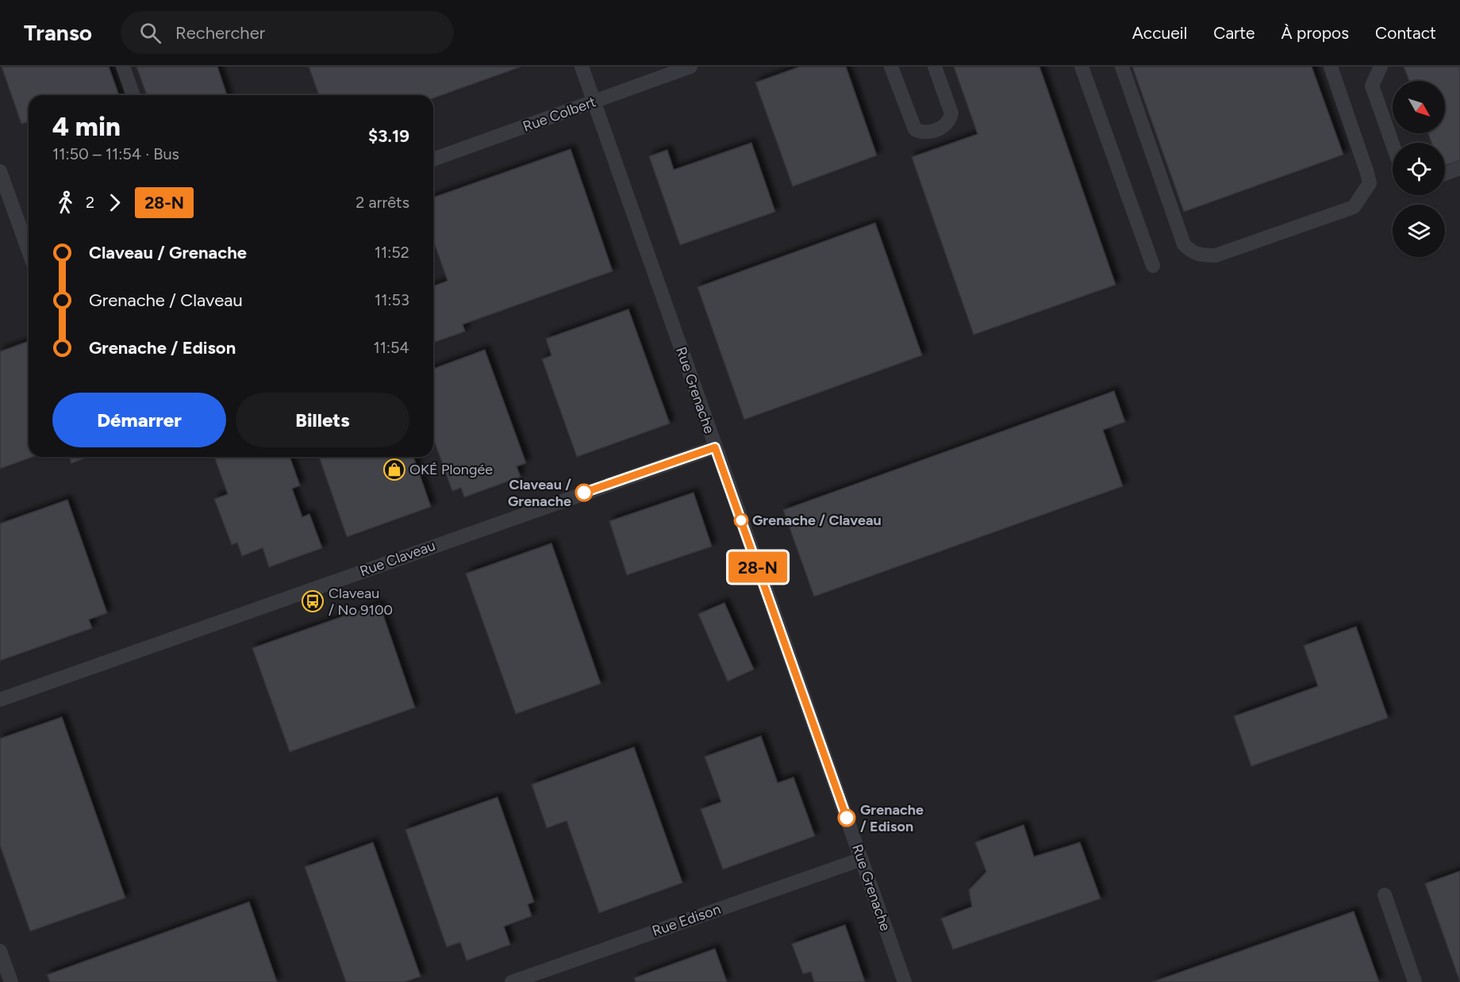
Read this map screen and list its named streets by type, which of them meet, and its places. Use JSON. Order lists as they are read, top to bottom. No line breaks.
{"streets":{"street":["Rue Colbert","Rue Grenache","Rue Claveau","Rue Edison"]},"crossings":[["Rue Colbert","Rue Grenache"],["Rue Grenache","Rue Claveau"],["Rue Grenache","Rue Edison"]],"places":{"shop":["OKÉ Plongée"],"other":["Claveau / Grenache","Grenache / Claveau","Grenache / Edison"],"bus stop":["Claveau / No 9100"]},"lines":["bus line 28-N"],"north":"bottom right","page":{"header":"Transo","search":"Rechercher","nav":["Accueil","Carte","À propos","Contact"],"on_map":"28-N","heading":["4 min","11:50 – 11:54 · Bus","$3.19"],"legs":["2","28-N","2 arrêts"],"list":[{"name":"Claveau / Grenache","value":"11:52"},{"name":"Grenache / Claveau","value":"11:53"},{"name":"Grenache / Edison","value":"11:54"}],"buttons":["Démarrer","Billets"]}}
